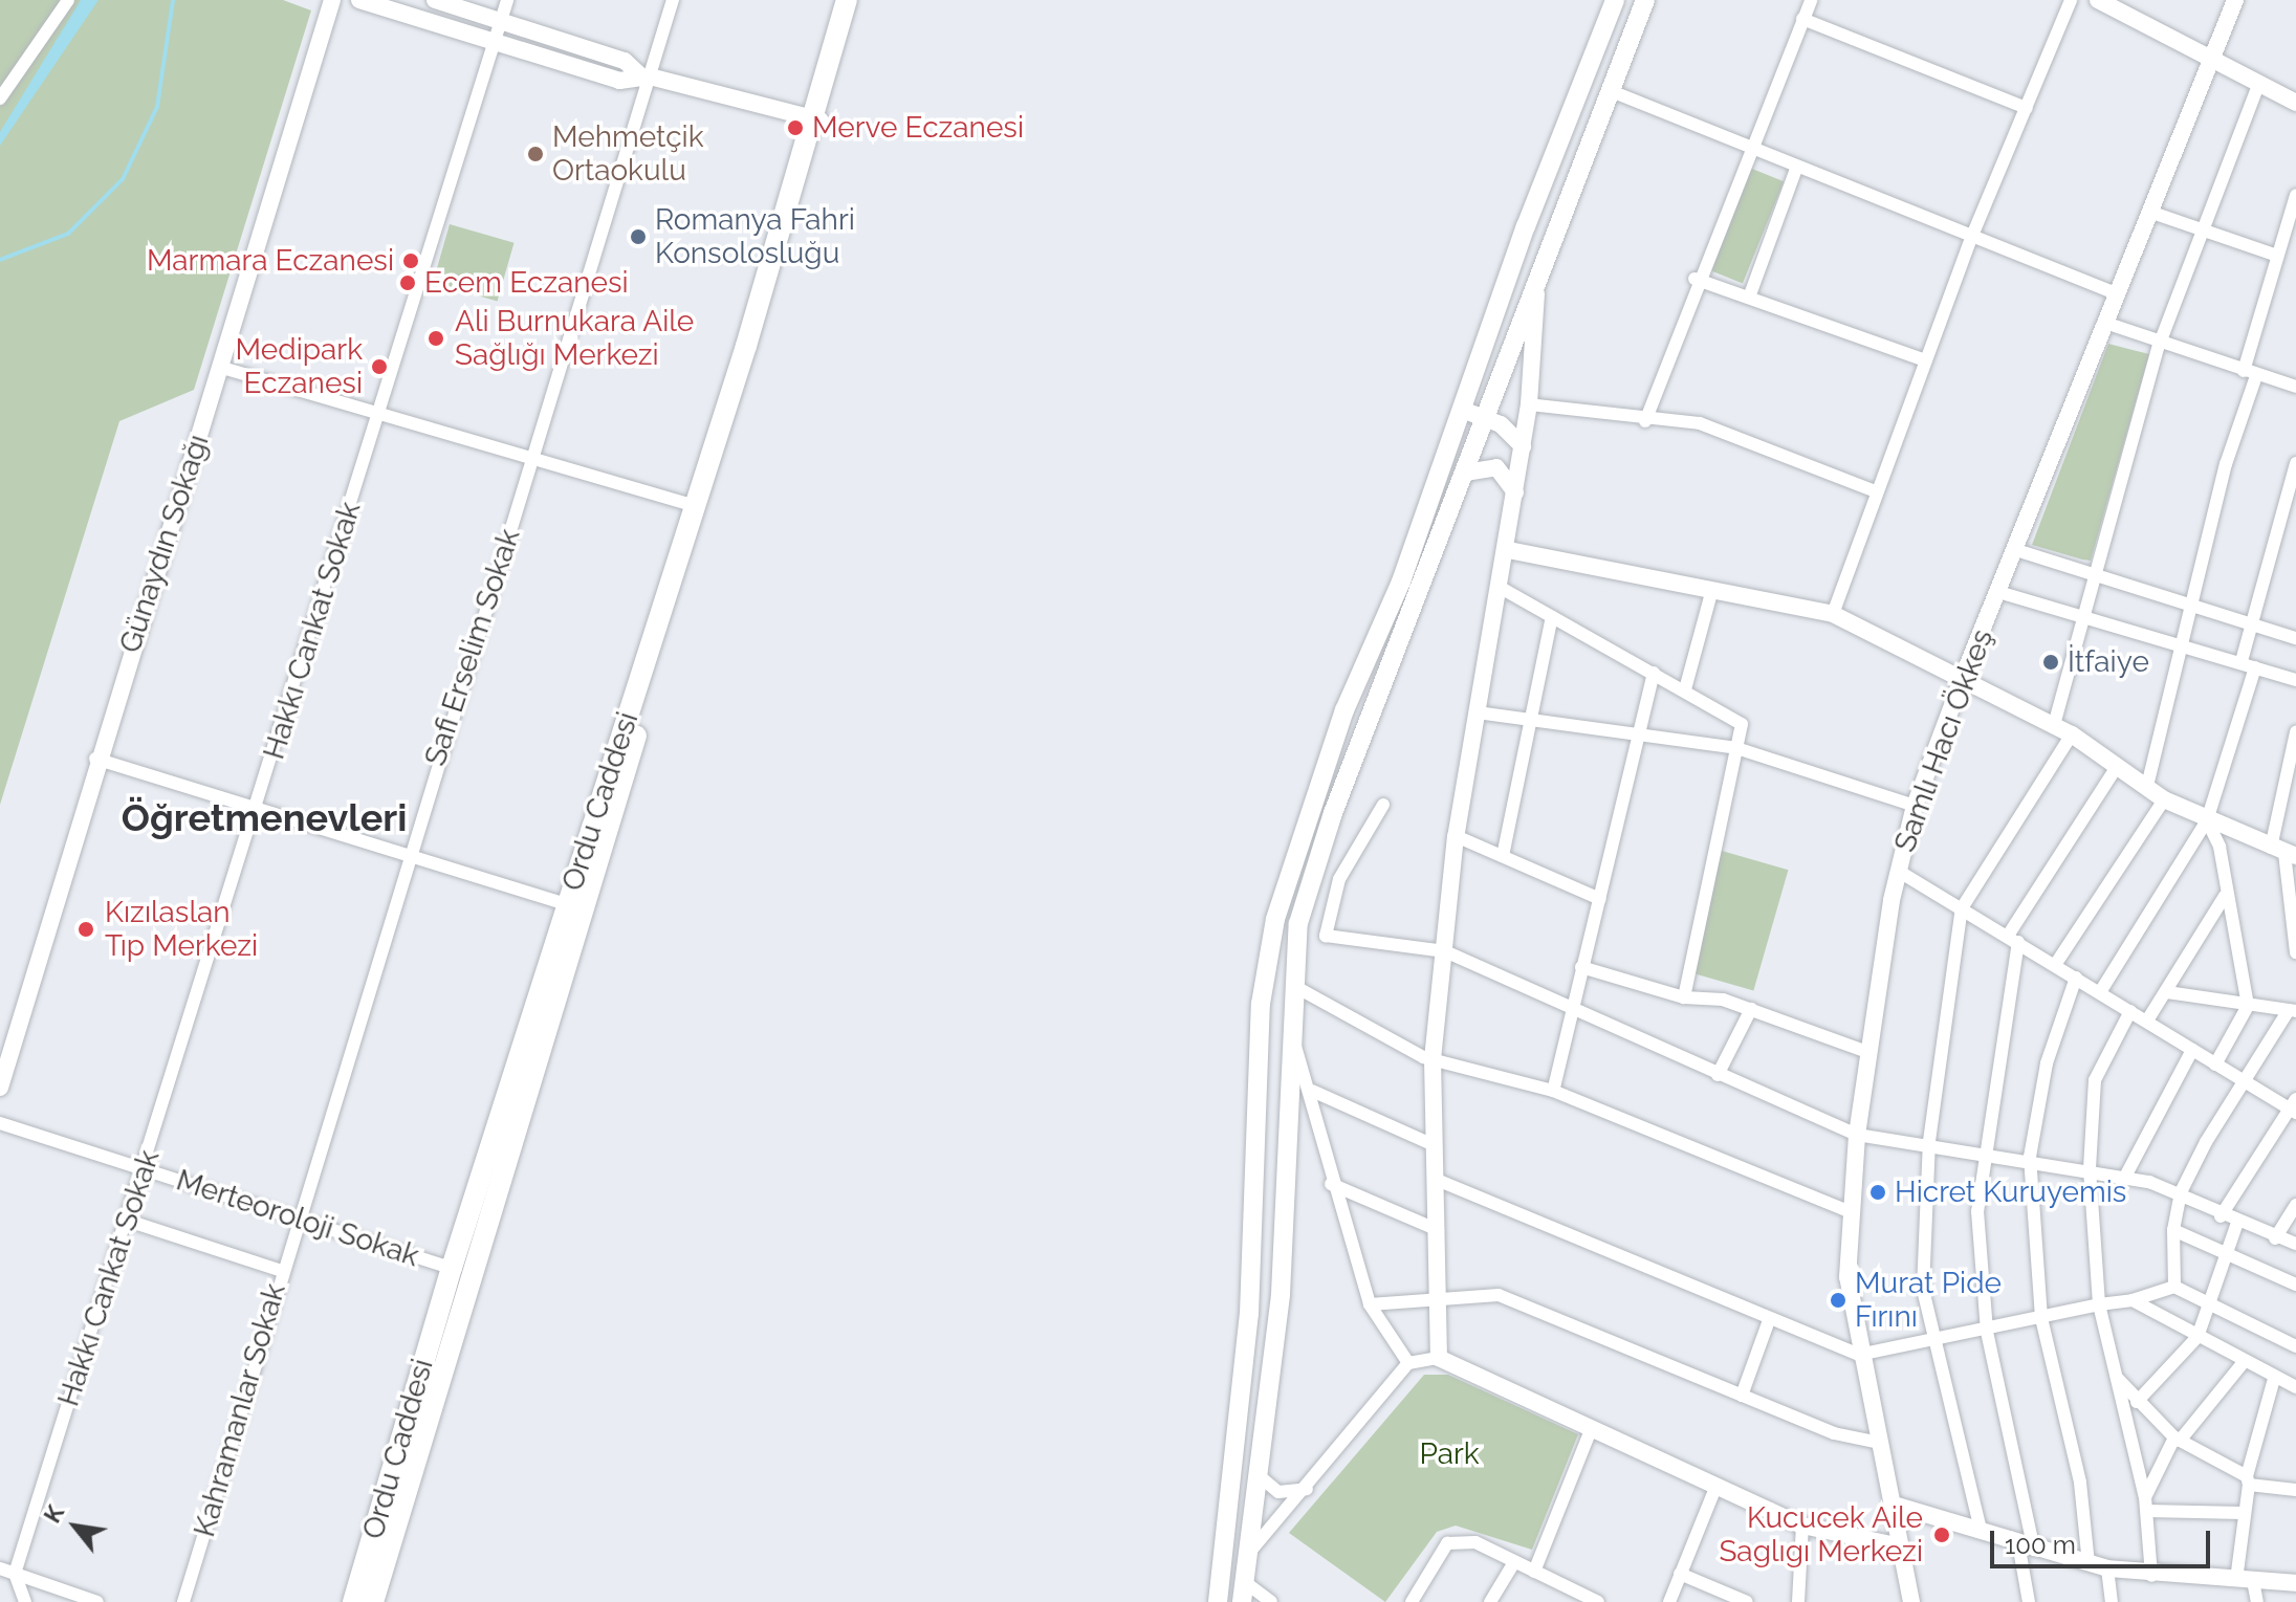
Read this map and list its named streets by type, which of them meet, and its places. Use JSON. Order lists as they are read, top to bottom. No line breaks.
{"streets":{"main road":["Ordu Caddesi"],"street":["Günaydın Sokağı","Hakkı Cankat Sokak","Safi Erselim Sokak","Samlı Hacı Ökkeş","Merteoroloji Sokak","Kahramanlar Sokak"]},"crossings":[["Hakkı Cankat Sokak","Merteoroloji Sokak"],["Safi Erselim Sokak","Merteoroloji Sokak"],["Safi Erselim Sokak","Kahramanlar Sokak"],["Ordu Caddesi","Merteoroloji Sokak"],["Merteoroloji Sokak","Kahramanlar Sokak"]],"districts":["Öğretmenevleri"],"parks":["Park"],"places":["Merve Eczanesi","Mehmetçik Ortaokulu","Romanya Fahri Konsolosluğu","Marmara Eczanesi","Ecem Eczanesi","Ali Burnukara Aile Sağlığı Merkezi","Medipark Eczanesi","İtfaiye","Kızılaslan Tıp Merkezi","Hicret Kuruyemis","Murat Pide Fırını","Kucucek Aile Saglıgı Merkezi"],"scale_bar":"100 m","north":"top left"}
